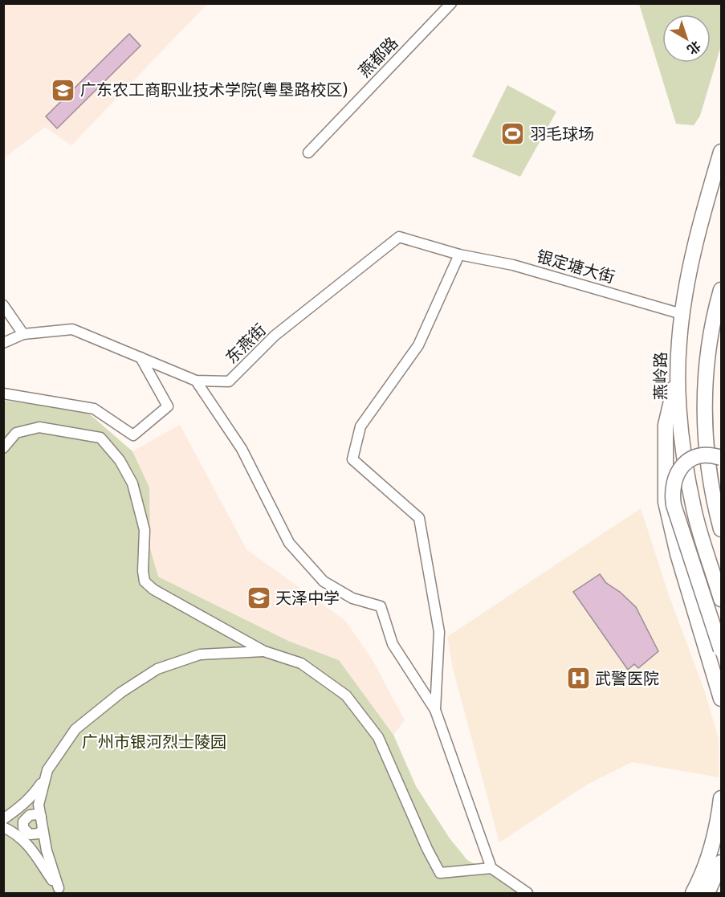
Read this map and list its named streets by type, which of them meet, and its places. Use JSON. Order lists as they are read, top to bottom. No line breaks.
{"streets":{"highway":["燕岭路"],"street":["燕都路","银定塘大街","东燕街"]},"crossings":[["银定塘大街","东燕街"],["银定塘大街","燕岭路"]],"parks":["广州市银河烈士陵园"],"places":{"school or university":["广东农工商职业技术学院(粤垦路校区)","天泽中学"],"sports":["羽毛球场"],"hospital":["武警医院"]},"north":"bottom right"}
